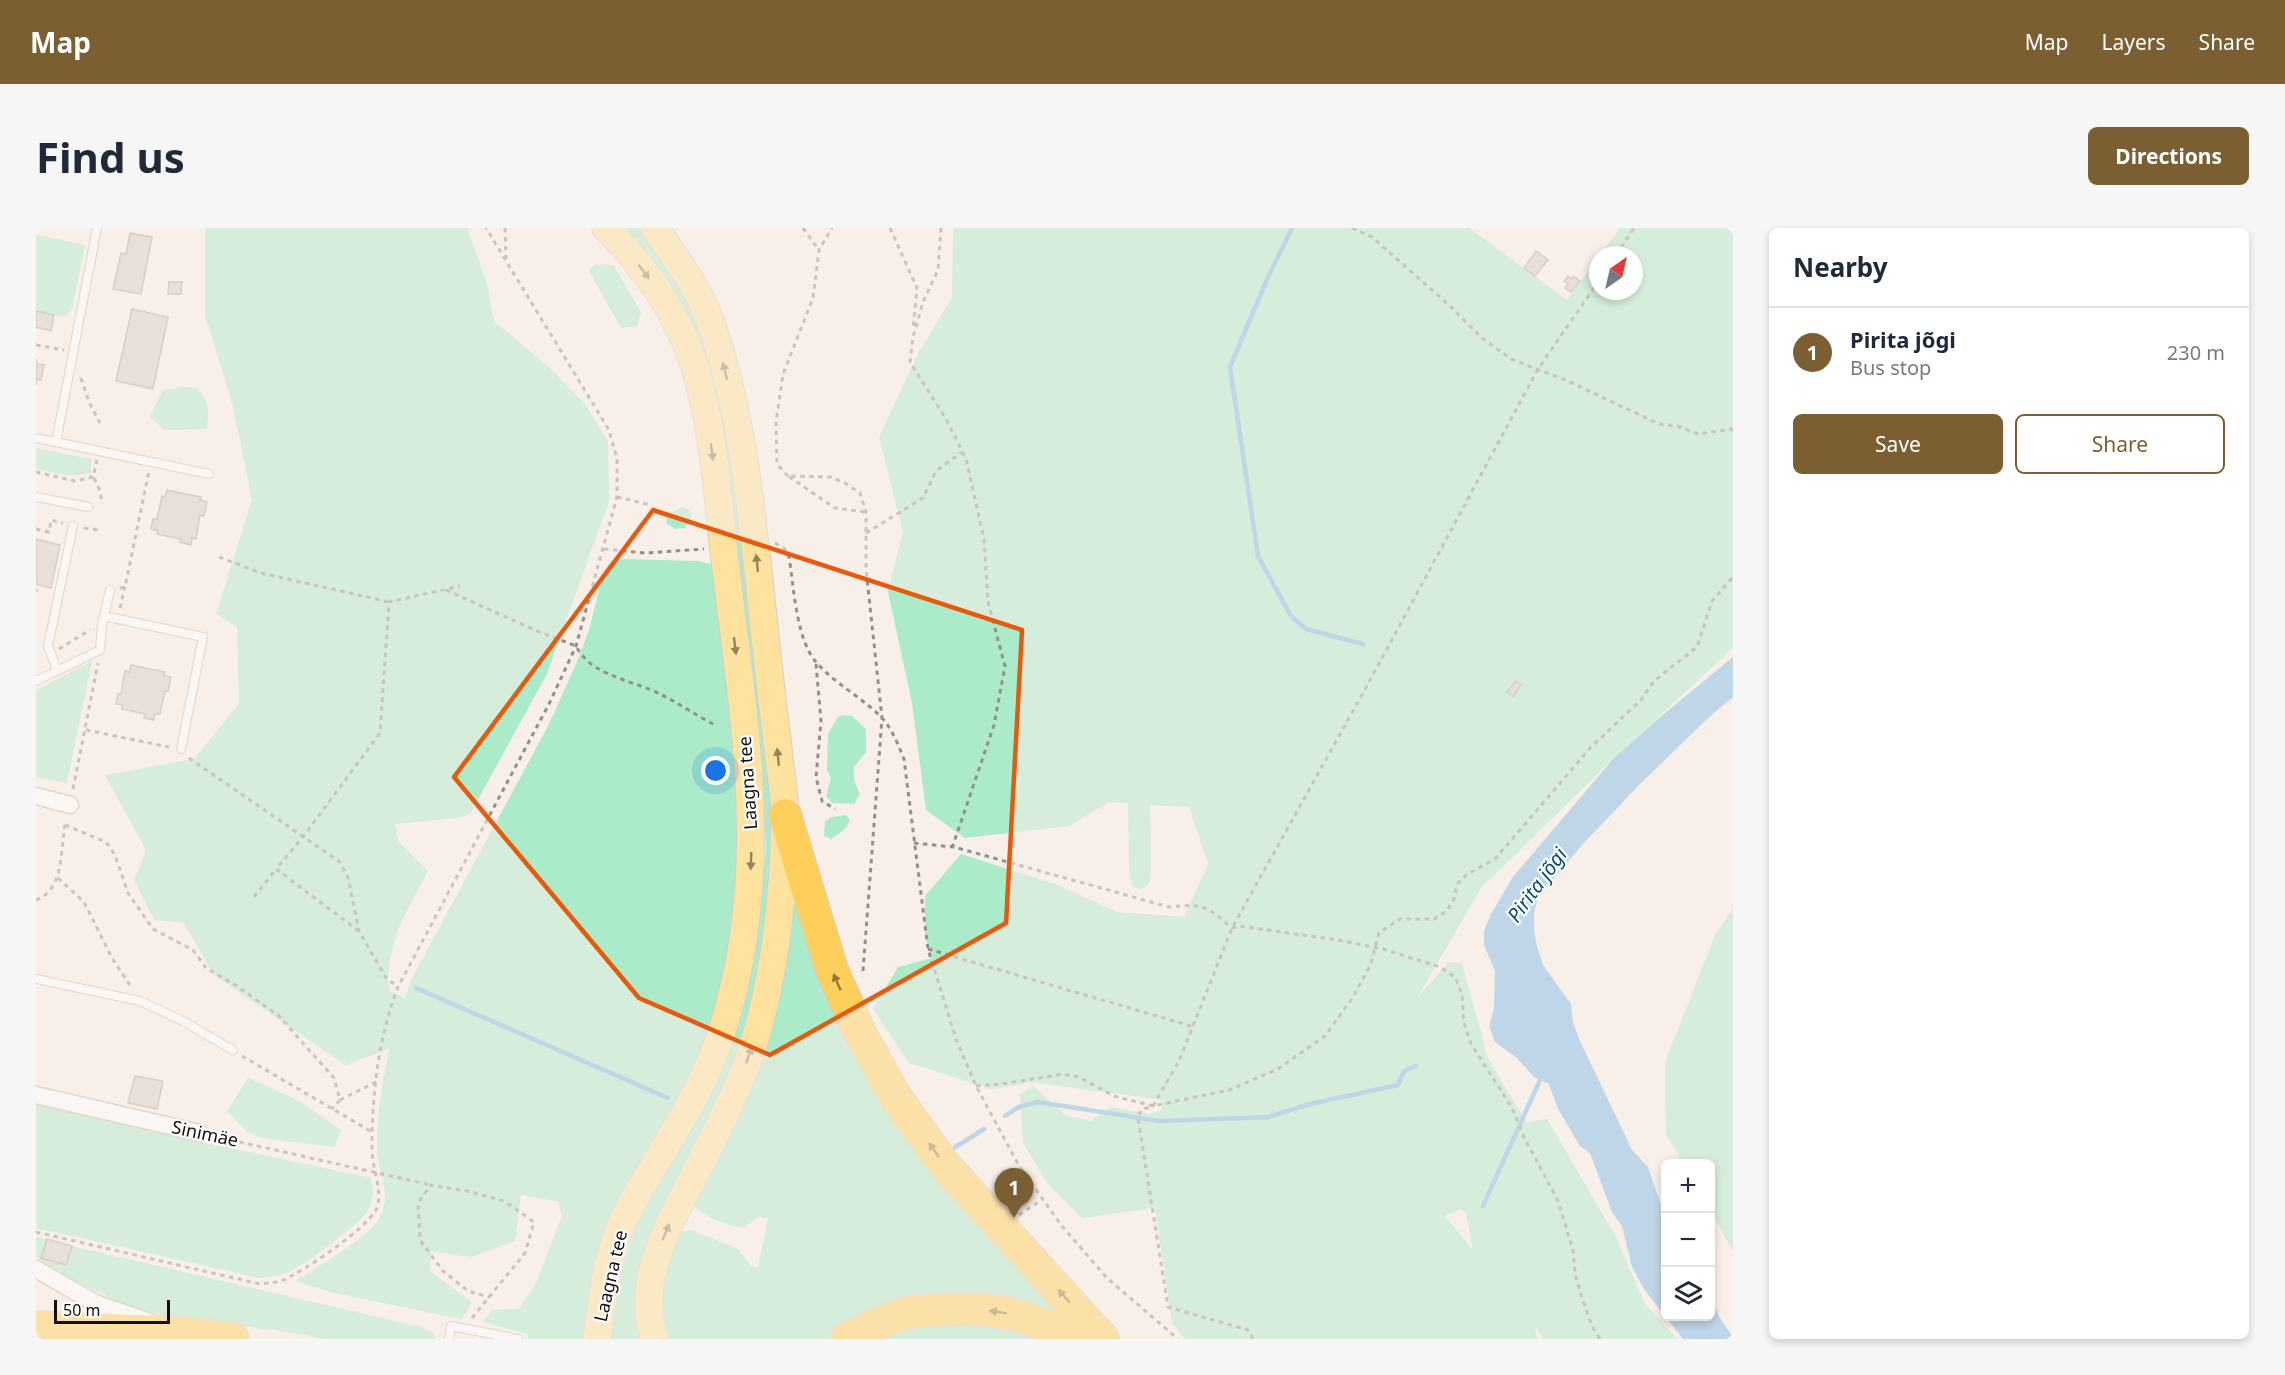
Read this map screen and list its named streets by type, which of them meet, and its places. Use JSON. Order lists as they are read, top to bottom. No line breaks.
{"streets":{"main road":["Laagna tee"],"street":["Sinimäe"]},"water":["Pirita jõgi"],"scale_bar":"50 m","north":"top right","page":{"header":"Map","nav":["Map","Layers","Share"],"buttons":["Directions",["Save","Share"]],"title":"Find us","heading":"Nearby","list":[{"mark":"1","name":"Pirita jõgi","note":"Bus stop","value":"230 m"}],"map_buttons":["+","−"],"pins":"1","scale":"50 m"}}
